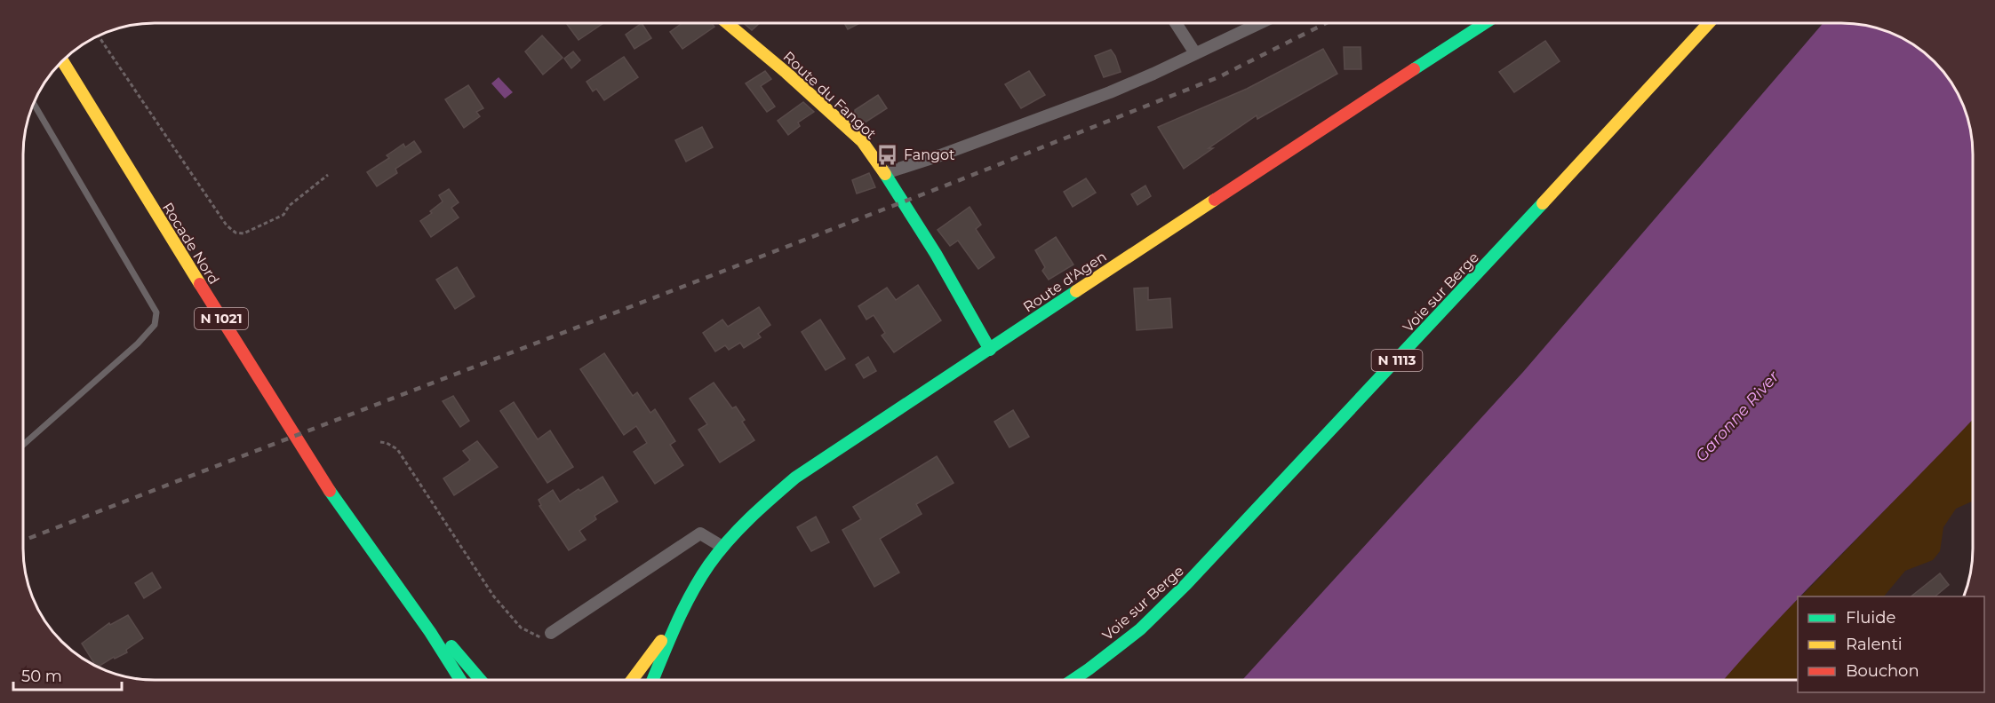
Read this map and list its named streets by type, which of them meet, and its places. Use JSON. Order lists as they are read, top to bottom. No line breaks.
{"streets":{"main road":["Route du Fangot","Rocade Nord","Route d'Agen","Voie sur Berge","N 1021","N 1113"]},"crossings":[["Route du Fangot","Route d'Agen"],["Rocade Nord","N 1021"]],"water":["Garonne River"],"places":{"bus stop":["Fangot"]},"legend":["Fluide","Ralenti","Bouchon"],"scale_bar":"50 m"}
